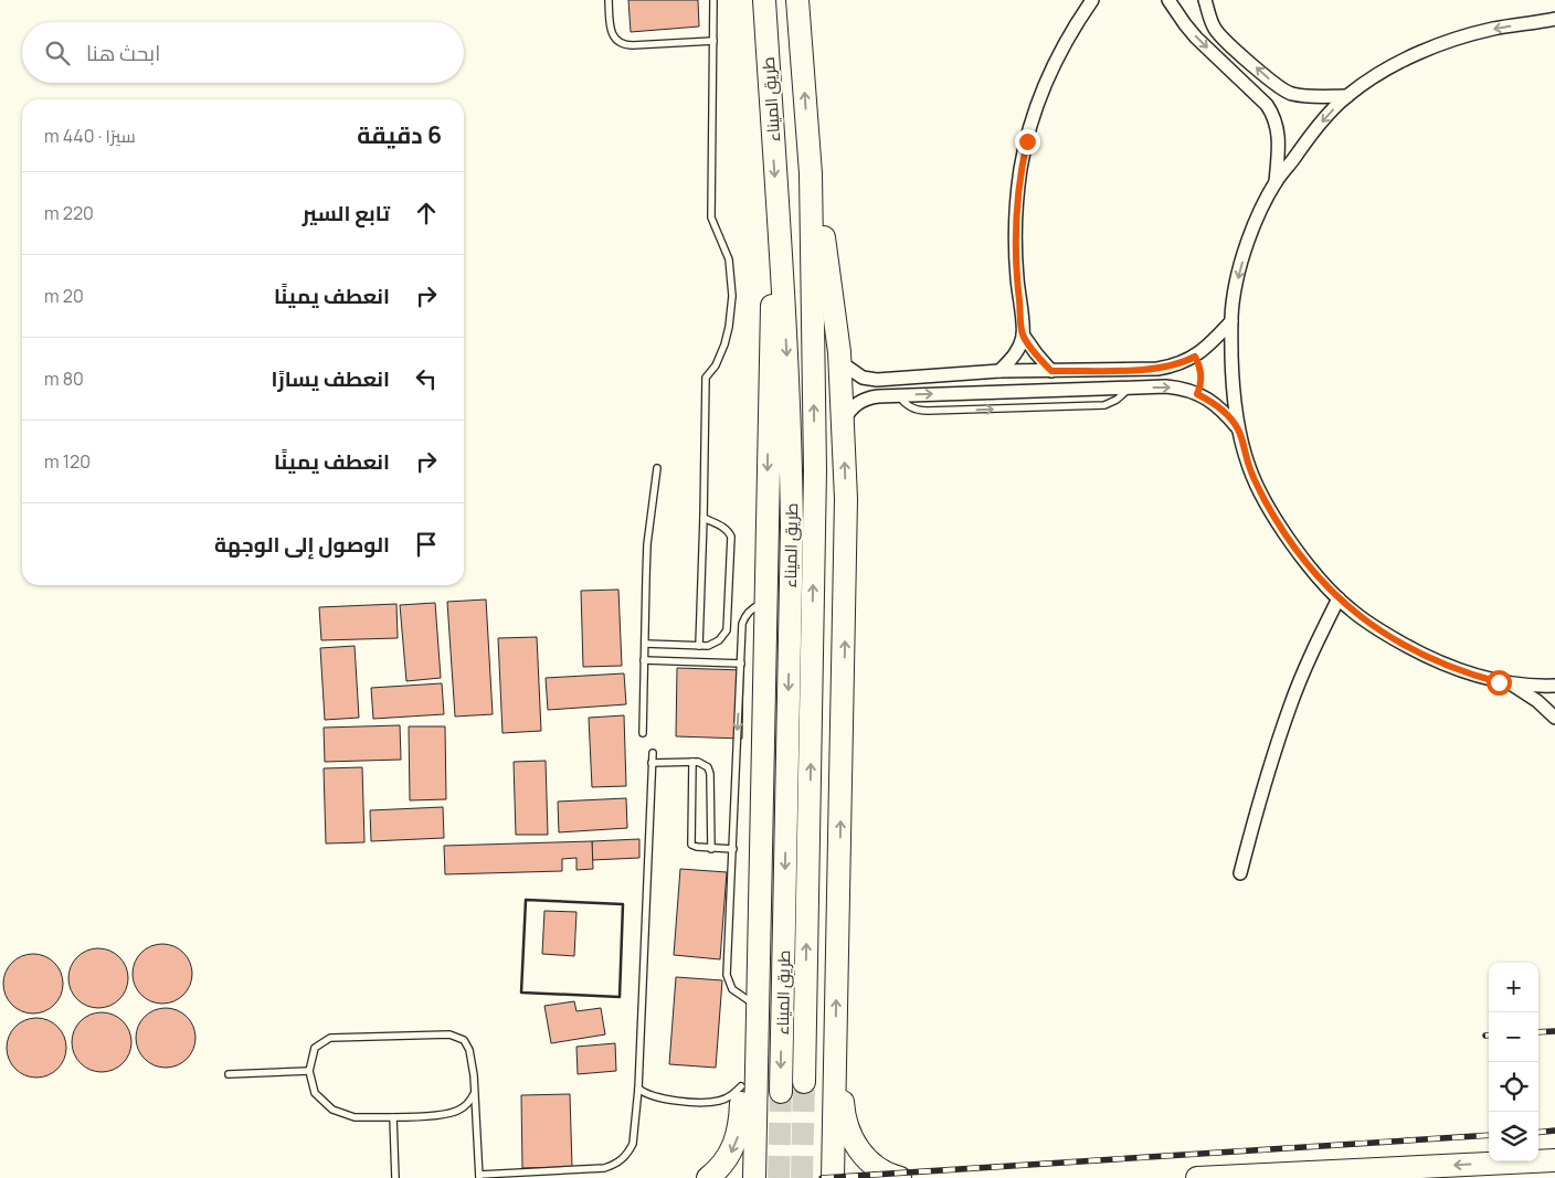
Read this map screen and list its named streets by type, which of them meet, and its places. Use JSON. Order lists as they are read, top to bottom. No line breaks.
{"streets":{"highway":["طريق الميناء"]},"page":{"search":"ابحث هنا","heading":["6 دقيقة","سيرًا · 440 m"],"list":[["تابع السير","220 m"],["انعطف يمينًا","20 m"],["انعطف يسارًا","80 m"],["انعطف يمينًا","120 m"],"الوصول إلى الوجهة"],"map_buttons":["+","−"]}}
